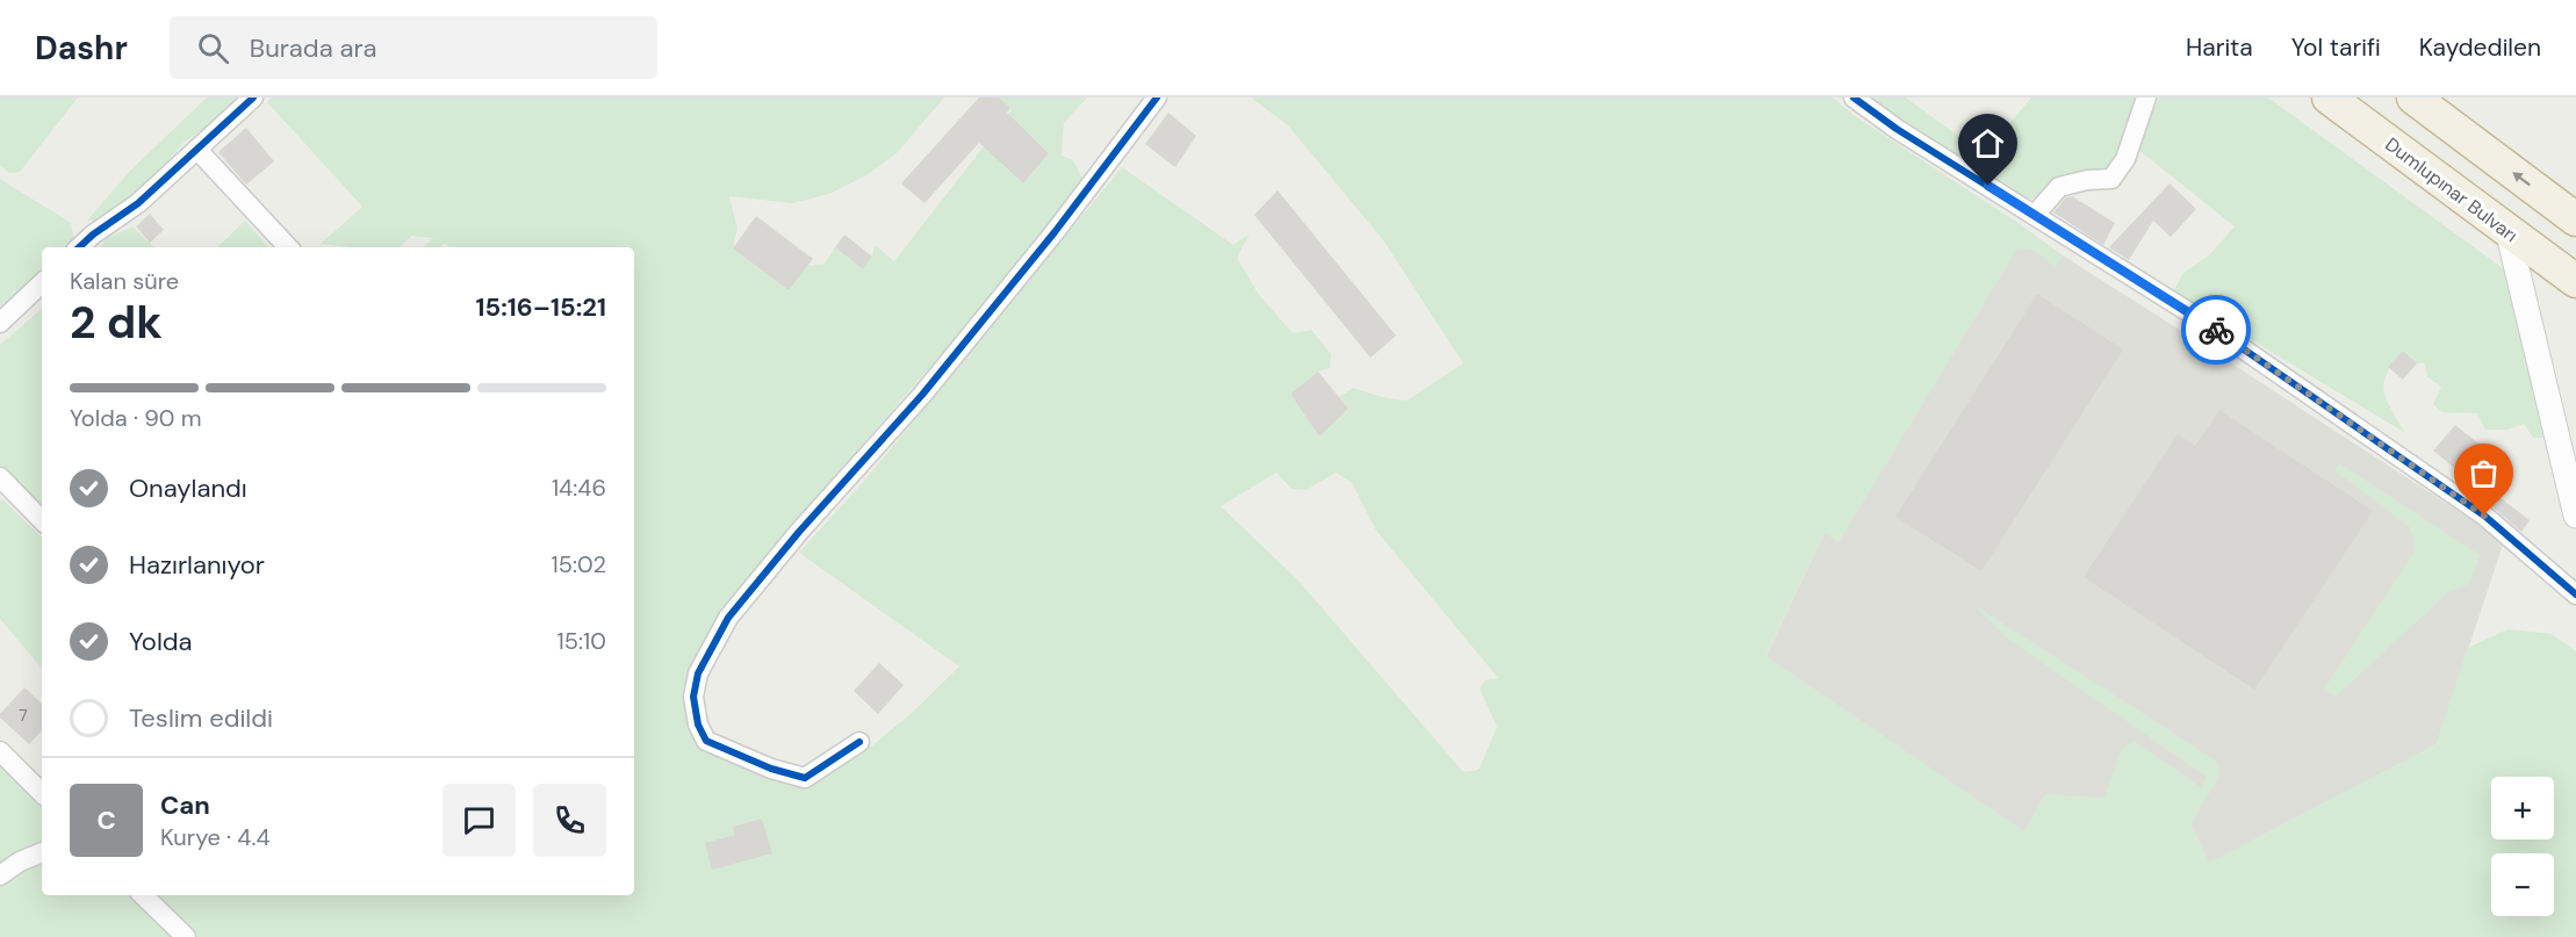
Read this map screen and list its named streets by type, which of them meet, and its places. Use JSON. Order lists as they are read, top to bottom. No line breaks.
{"streets":{"highway":["Dumlupınar Bulvarı"]},"house_numbers":["7"],"page":{"header":"Dashr","search":"Burada ara","nav":["Harita","Yol tarifi","Kaydedilen"],"heading":["2 dk","Kalan süre","15:16–15:21"],"panel":["Can","Kurye · 4.4"],"bar":"Yolda · 90 m","list":[["Onaylandı","14:46"],["Hazırlanıyor","15:02"],["Yolda","15:10"],"Teslim edildi"],"map_buttons":["+","−"],"round":"C"}}
